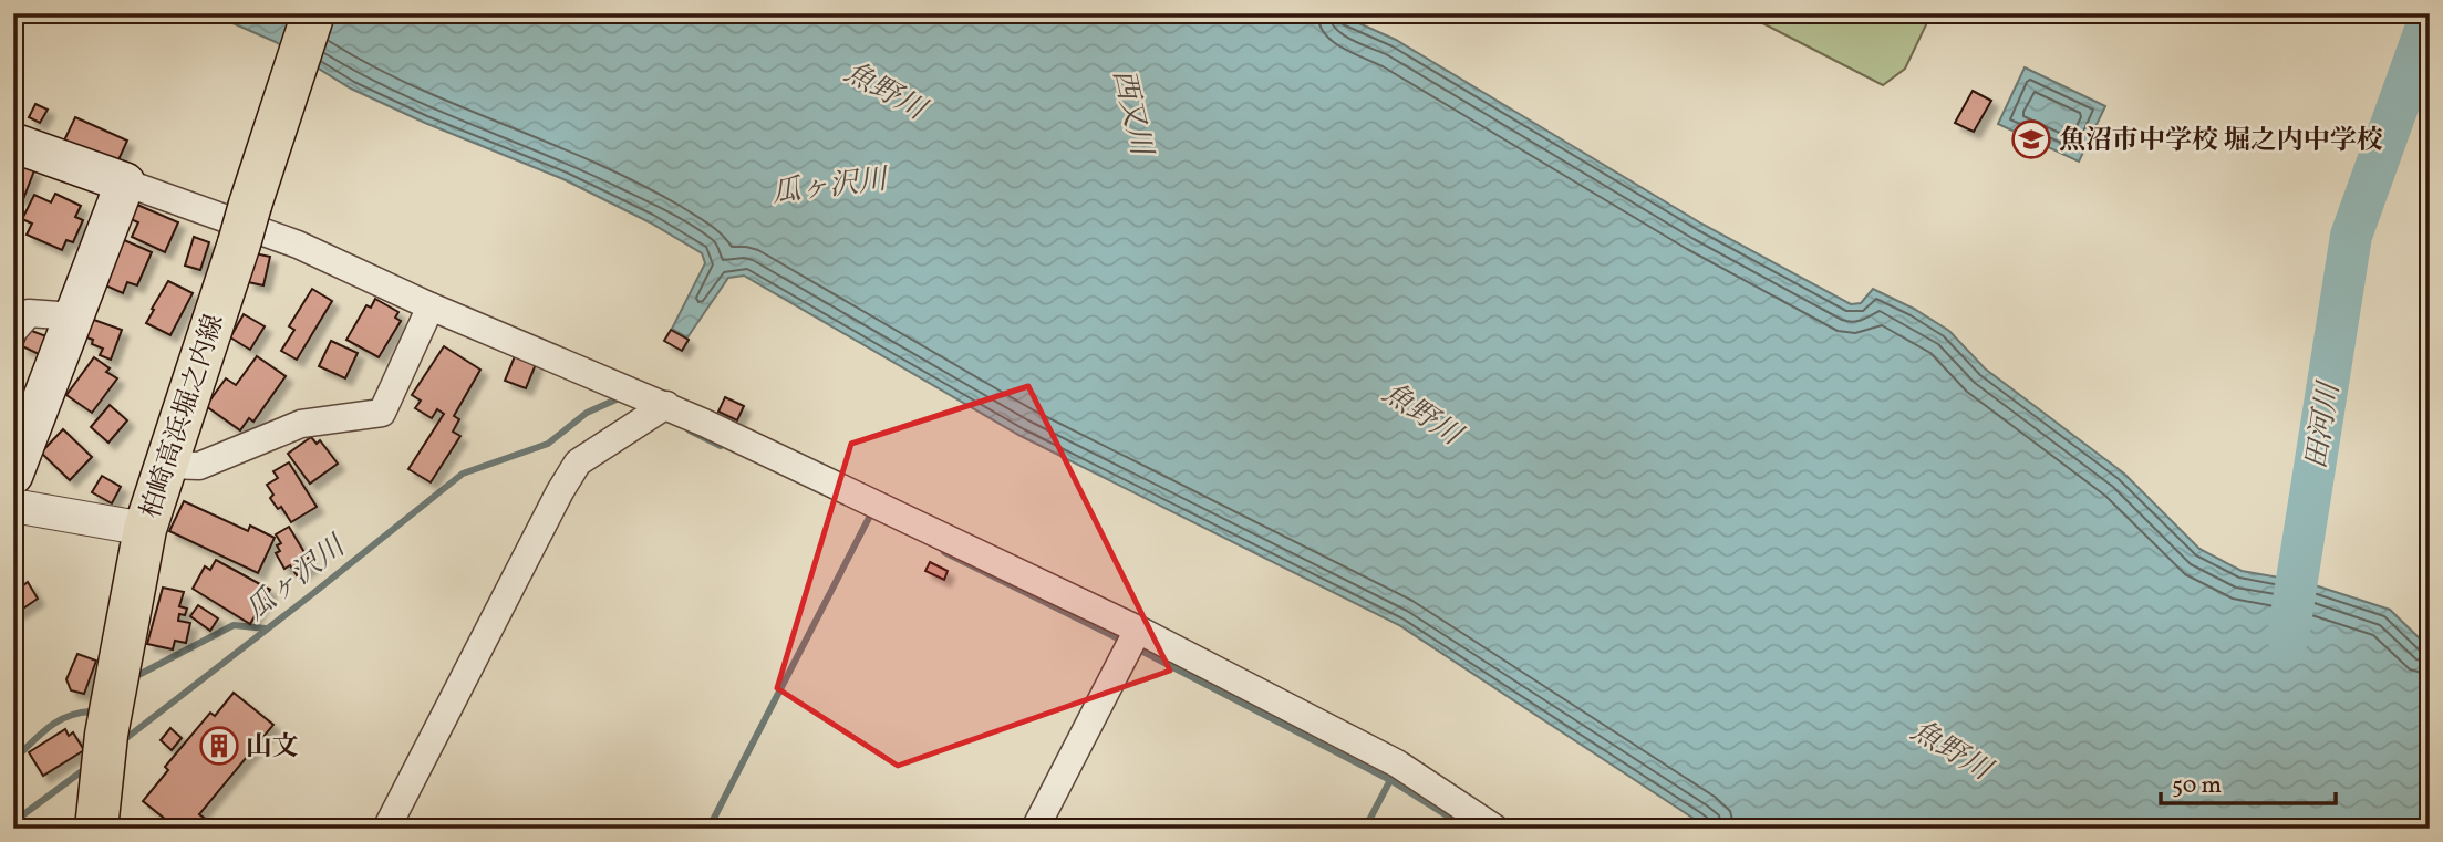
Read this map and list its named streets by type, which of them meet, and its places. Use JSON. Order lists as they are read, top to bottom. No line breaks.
{"streets":{"main road":["柏崎高浜堀之内線"]},"water":["魚野川","西又川","瓜ヶ沢川","田河川"],"places":{"school or university":["魚沼市中学校 堀之内中学校"],"building":["山文"]},"scale_bar":"50 m"}
